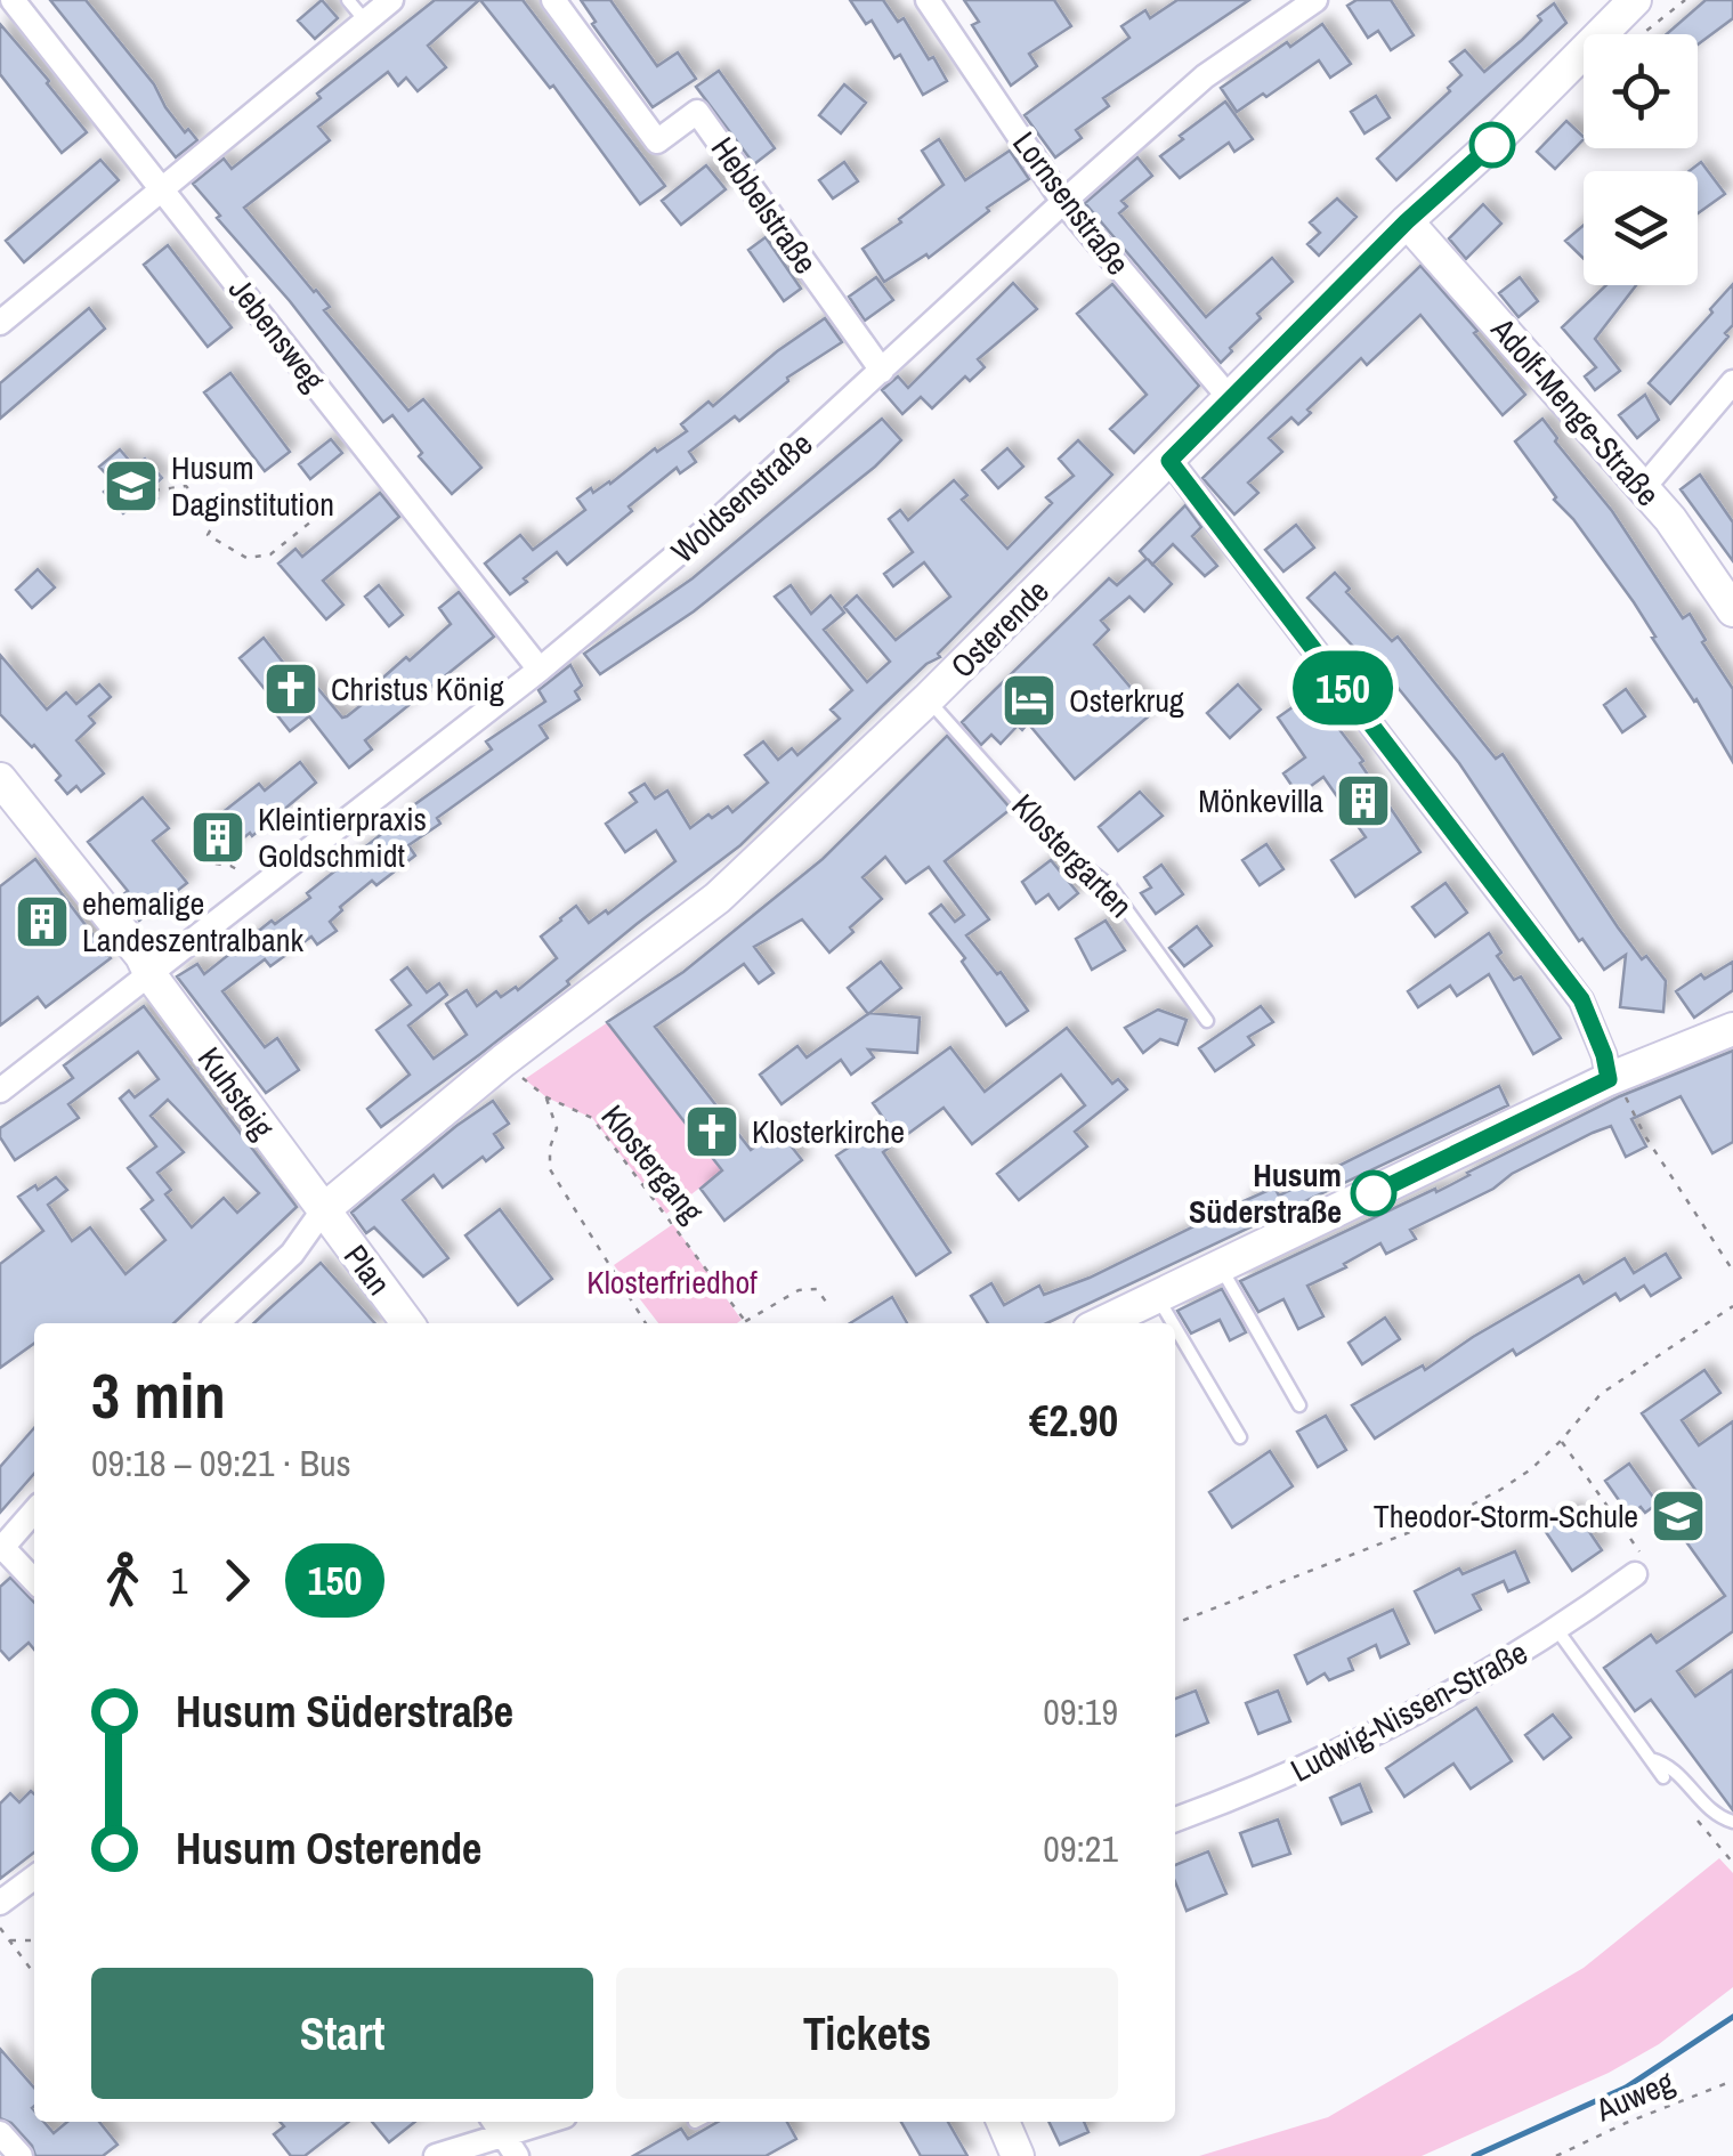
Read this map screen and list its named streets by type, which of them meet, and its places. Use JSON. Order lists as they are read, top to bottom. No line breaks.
{"streets":{"main road":["Adolf-Menge-Straße","Osterende","Kuhsteig","Plan"],"street":["Lornsenstraße","Hebbelstraße","Jebensweg","Woldsenstraße","Ludwig-Nissen-Straße"],"lane":["Klostergarten"],"path":["Klostergang","Auweg"]},"crossings":[["Lornsenstraße","Woldsenstraße"],["Lornsenstraße","Osterende"],["Hebbelstraße","Woldsenstraße"],["Jebensweg","Woldsenstraße"],["Adolf-Menge-Straße","Osterende"],["Woldsenstraße","Kuhsteig"],["Osterende","Klostergarten"],["Osterende","Kuhsteig"],["Osterende","Klostergang"],["Osterende","Plan"],["Kuhsteig","Plan"]],"parks":["Klosterfriedhof"],"places":{"school or university":["Husum Daginstitution","Theodor-Storm-Schule"],"church":["Christus König","Klosterkirche"],"hotel":["Osterkrug"],"building":["Mönkevilla","Kleintierpraxis Goldschmidt","ehemalige Landeszentralbank"],"other":["Husum Süderstraße"]},"lines":["bus line 150"],"page":{"on_map":"150","heading":["3 min","09:18 – 09:21 · Bus","€2.90"],"legs":["1","150"],"list":[{"name":"Husum Süderstraße","value":"09:19"},{"name":"Husum Osterende","value":"09:21"}],"buttons":["Start","Tickets"]}}
